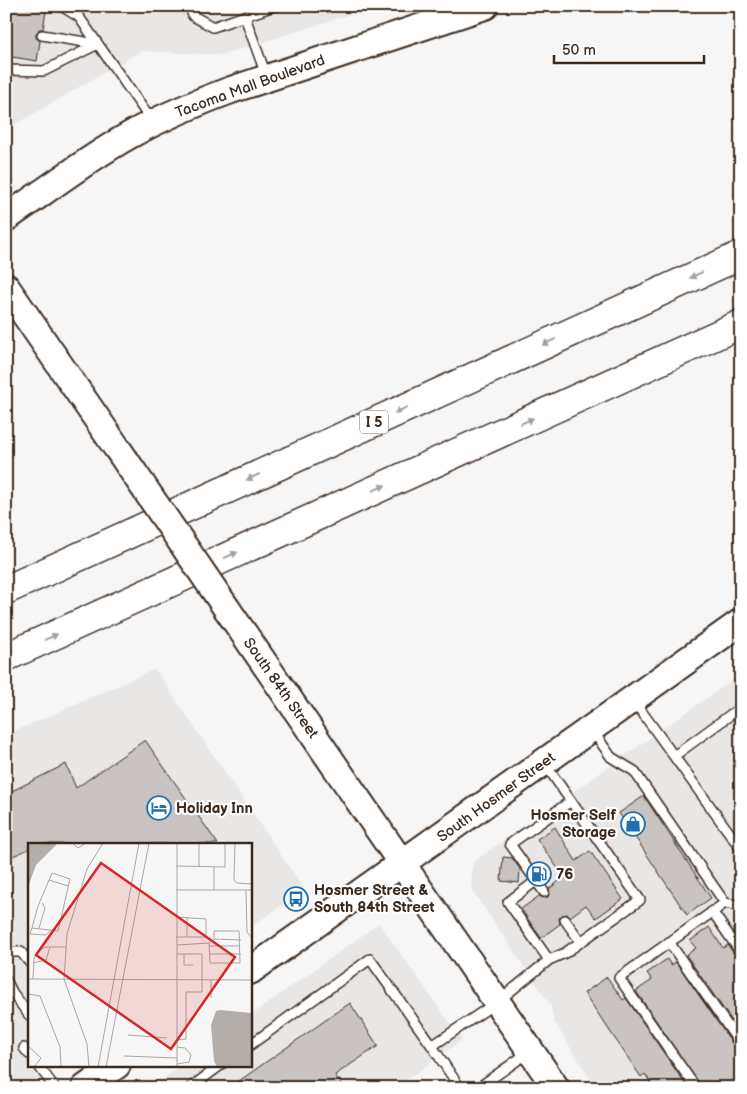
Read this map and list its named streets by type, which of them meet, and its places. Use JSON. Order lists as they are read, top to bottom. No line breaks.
{"streets":{"highway":["I 5"],"main road":["Tacoma Mall Boulevard","South 84th Street","South Hosmer Street"]},"crossings":[["South 84th Street","South Hosmer Street"]],"places":{"hotel":["Holiday Inn"],"shop":["Hosmer Self Storage"],"fuel station":["76"],"bus stop":["Hosmer Street & South 84th Street"]},"scale_bar":"50 m"}
